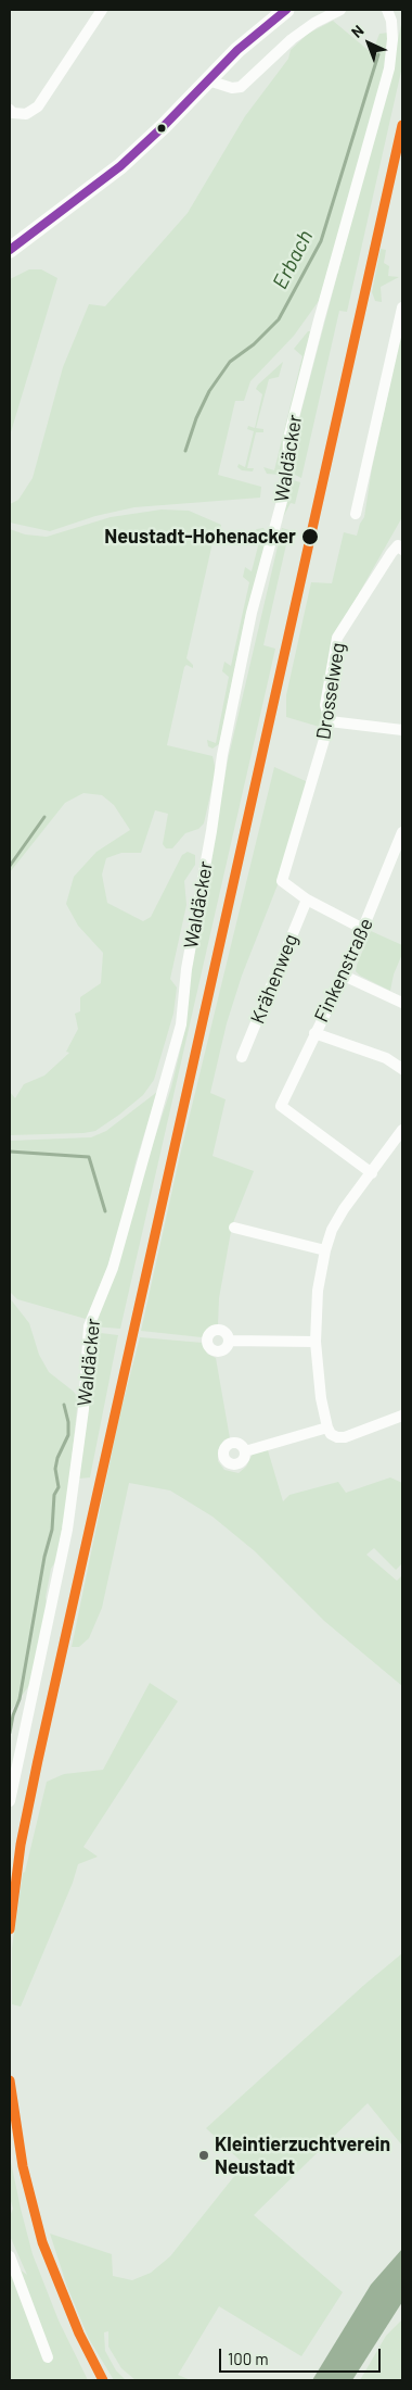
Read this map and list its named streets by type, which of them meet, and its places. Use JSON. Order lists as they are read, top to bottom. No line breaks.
{"streets":{"street":["Waldäcker","Drosselweg","Finkenstraße","Krähenweg"]},"crossings":[["Drosselweg","Krähenweg"]],"water":["Erbach"],"places":["Neustadt-Hohenacker","Kleintierzuchtverein Neustadt"],"scale_bar":"100 m","north":"top left"}
